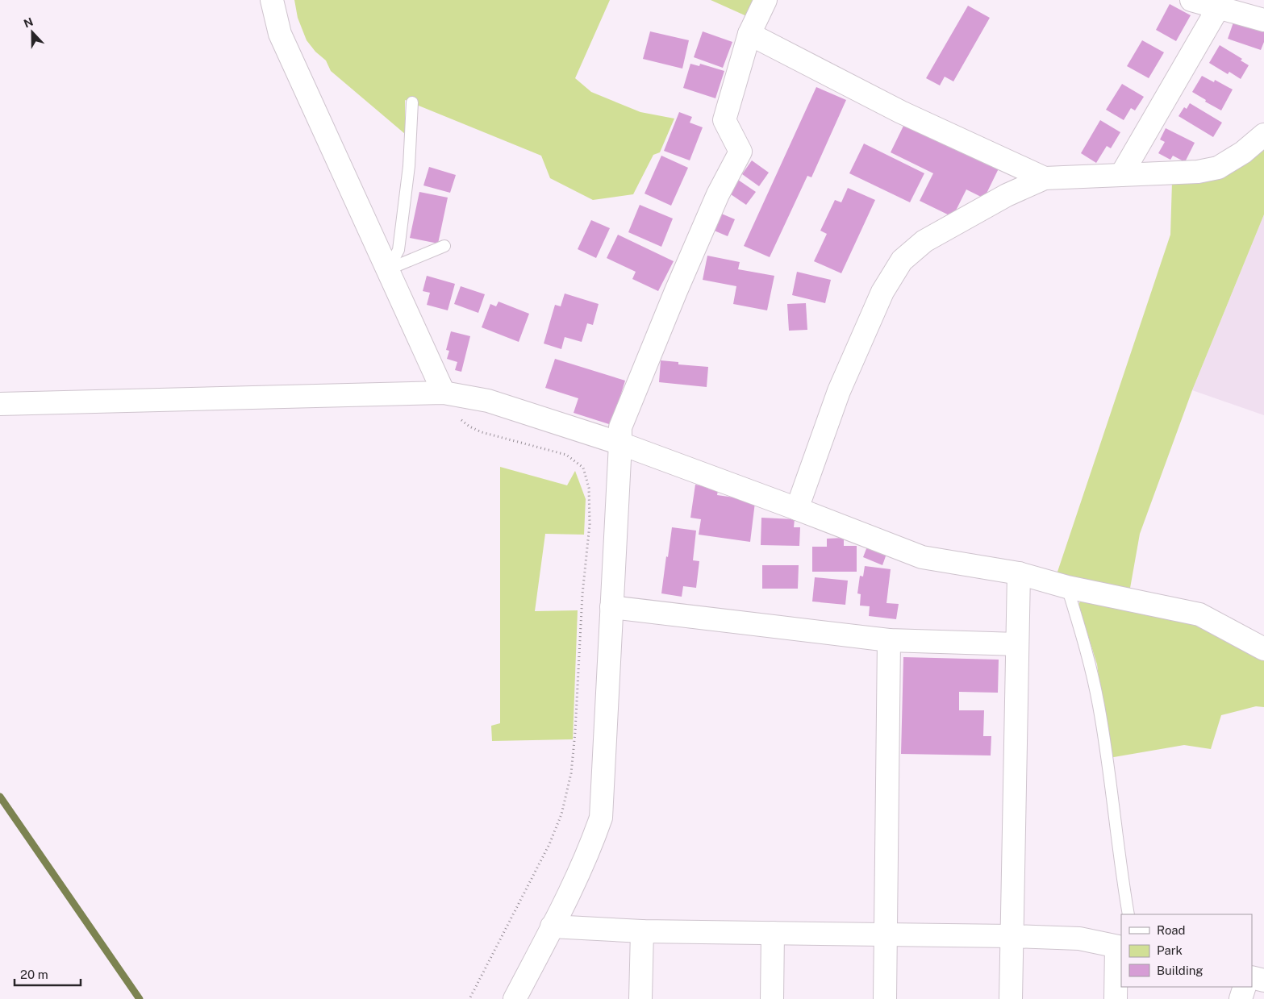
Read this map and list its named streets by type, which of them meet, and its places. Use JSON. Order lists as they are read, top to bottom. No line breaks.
{"legend":["Road","Park","Building"],"scale_bar":"20 m","north":"top"}
